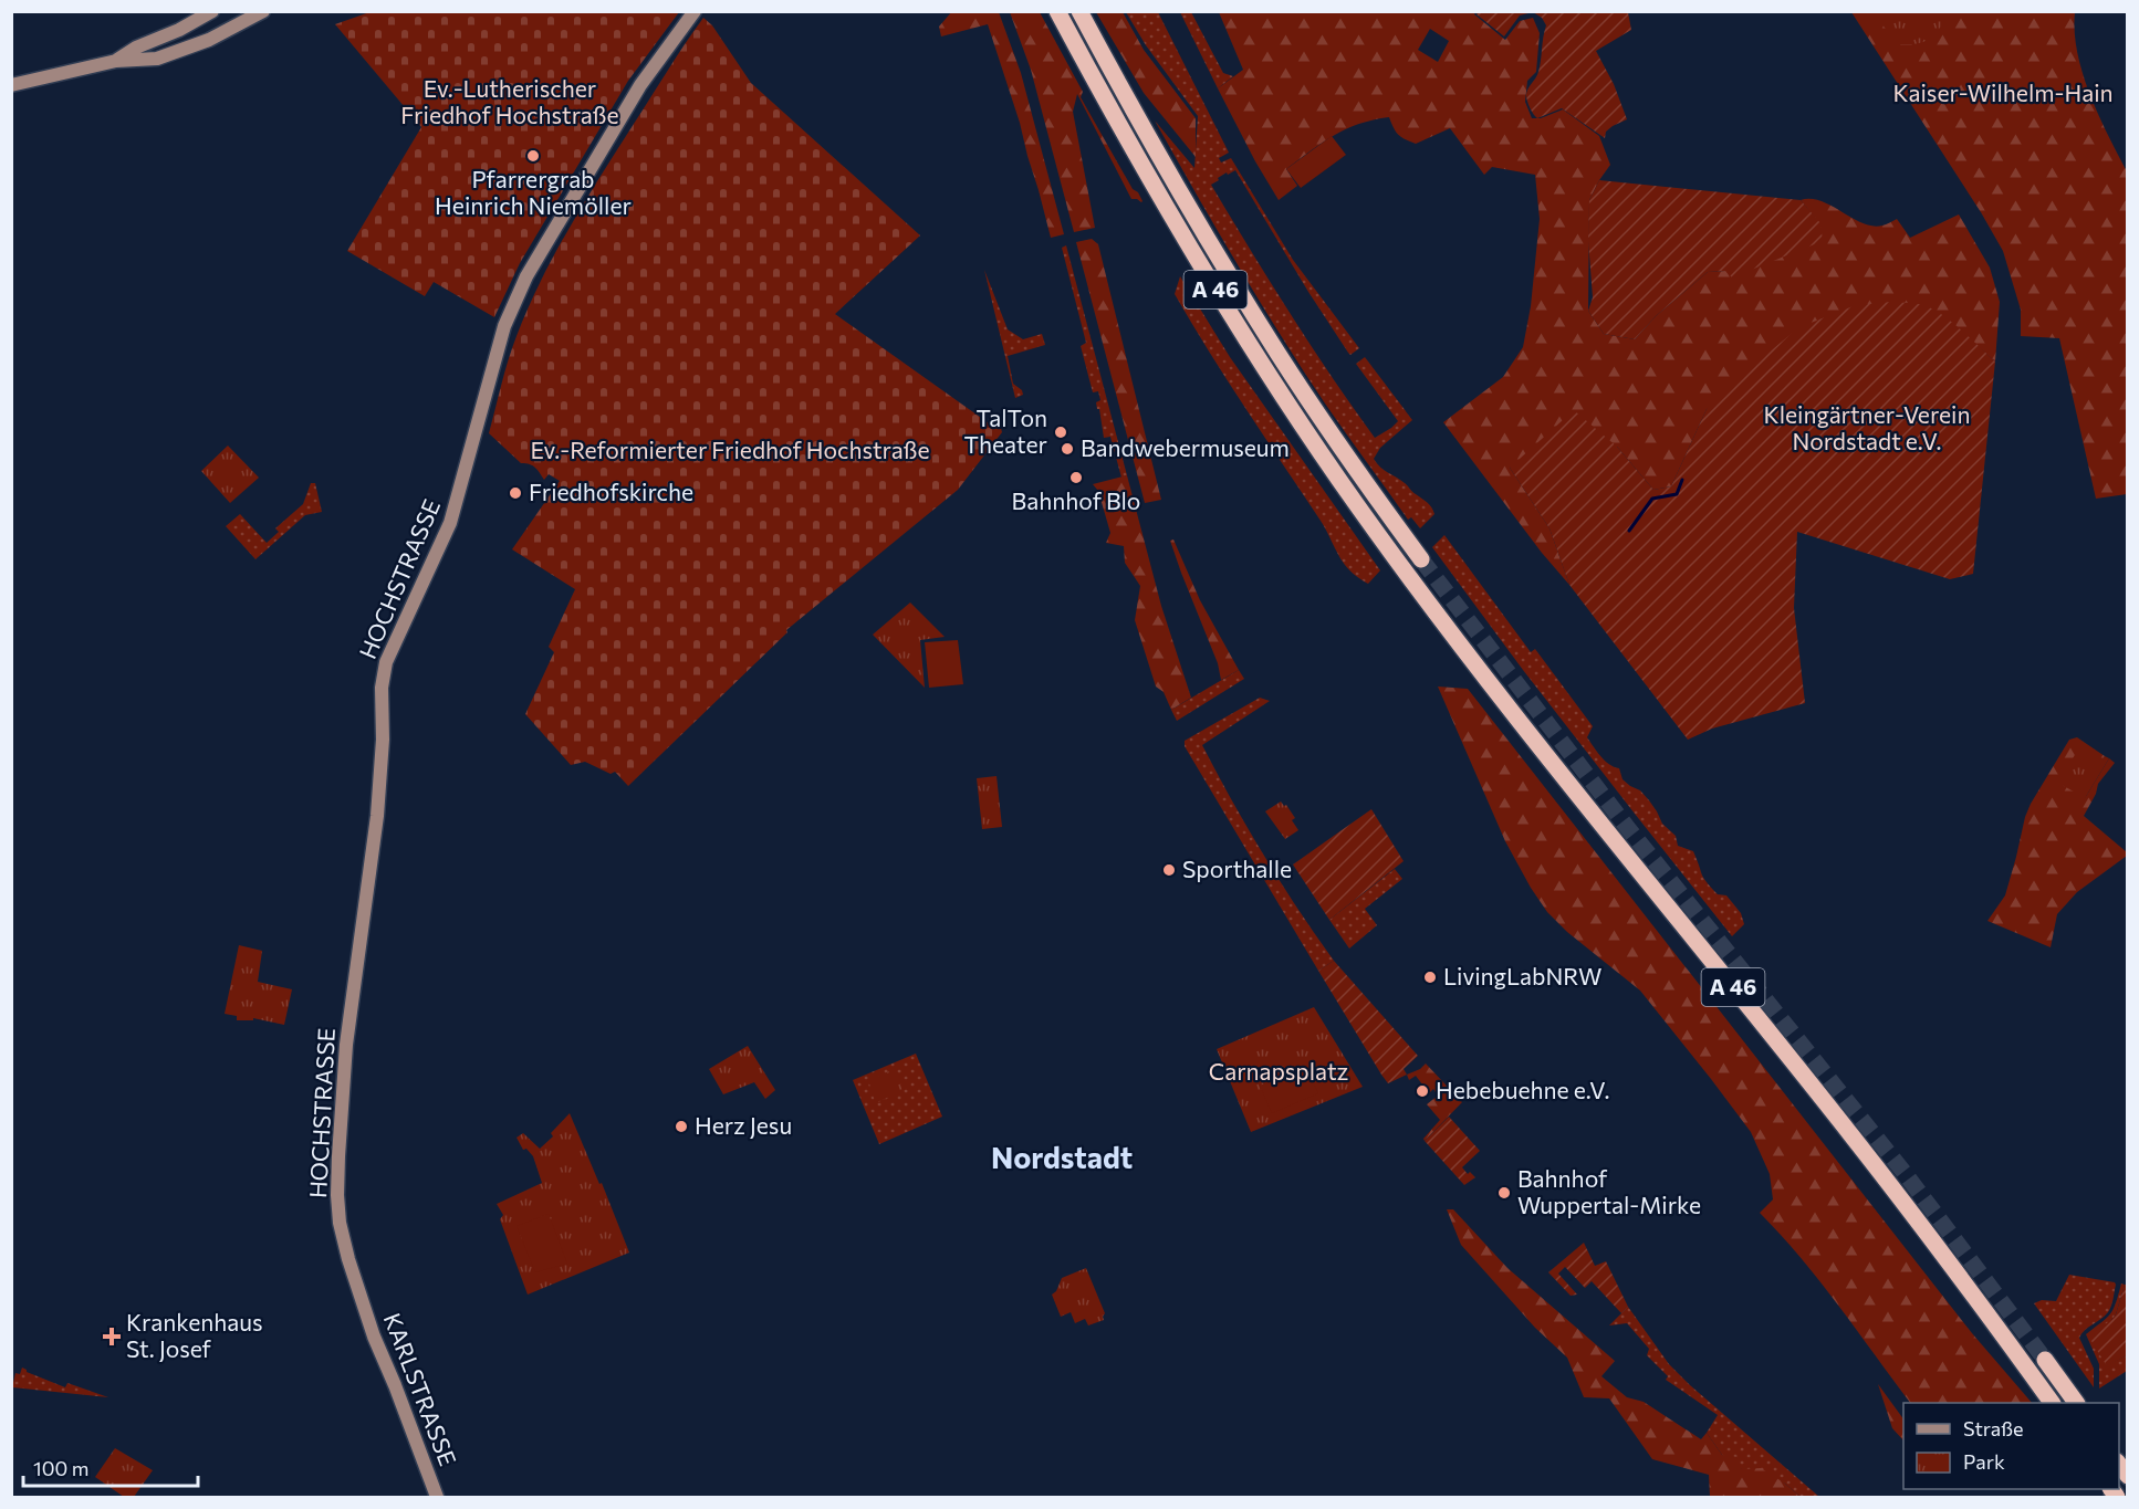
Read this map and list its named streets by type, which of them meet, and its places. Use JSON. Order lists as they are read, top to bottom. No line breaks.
{"streets":{"highway":["A 46"],"main road":["HOCHSTRASSE","KARLSTRASSE"]},"crossings":[["HOCHSTRASSE","KARLSTRASSE"]],"districts":["Nordstadt"],"parks":["Ev.-Lutherischer Friedhof Hochstraße","Kaiser-Wilhelm-Hain","Kleingärtner-Verein Nordstadt e.V.","Ev.-Reformierter Friedhof Hochstraße","Carnapsplatz"],"places":{"other":["Pfarrergrab Heinrich Niemöller","TalTon Theater","Bandwebermuseum","Bahnhof Blo","Friedhofskirche","Sporthalle","LivingLabNRW","Hebebuehne e.V.","Herz Jesu","Bahnhof Wuppertal-Mirke"],"health":["Krankenhaus St. Josef"]},"legend":["Straße","Park"],"scale_bar":"100 m"}
